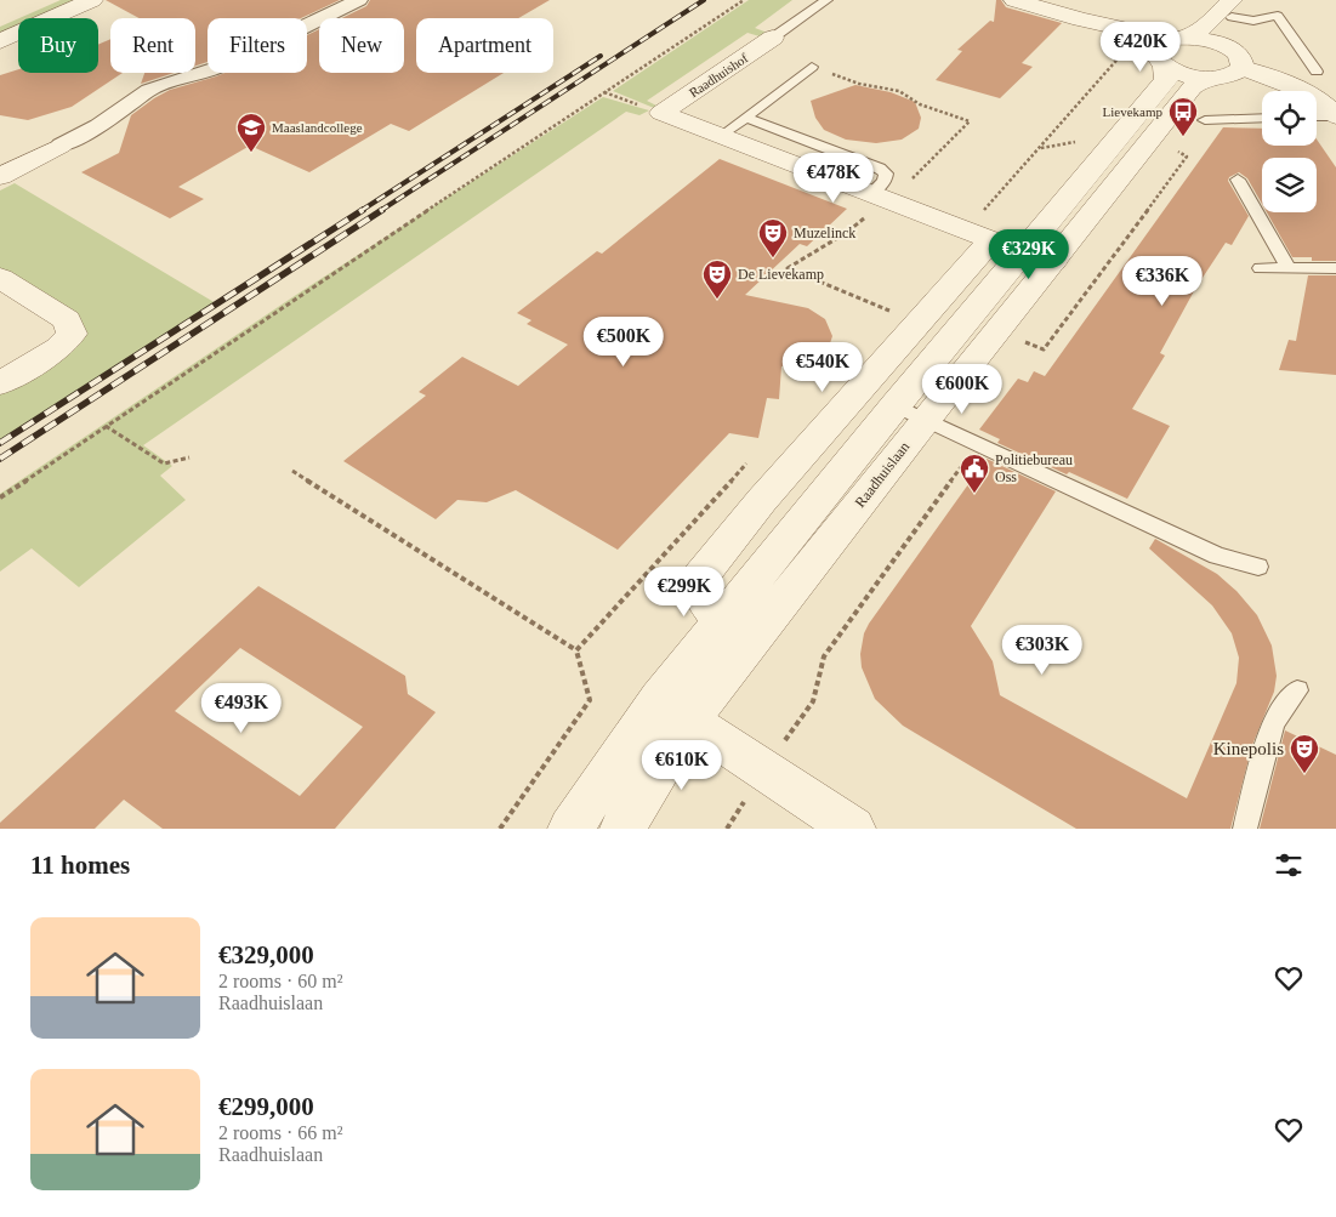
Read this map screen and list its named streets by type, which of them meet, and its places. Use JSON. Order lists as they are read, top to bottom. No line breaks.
{"streets":{"street":["Raadhuishof","Raadhuislaan"]},"crossings":[["Raadhuishof","Raadhuislaan"]],"places":{"bus stop":["Lievekamp"],"school or university":["Maaslandcollege"],"theatre":["Muzelinck","De Lievekamp","Kinepolis"],"public building":["Politiebureau Oss"]},"page":{"chip":["Buy","Rent","Filters","New","Apartment"],"price":["€420K","€478K","€329K","€336K","€500K","€540K","€600K","€299K","€303K","€493K","€610K"],"heading":"11 homes","list":[{"name":"€329,000","note":"2 rooms · 60 m² · Raadhuislaan"},{"name":"€299,000","note":"2 rooms · 66 m² · Raadhuislaan"}]}}
